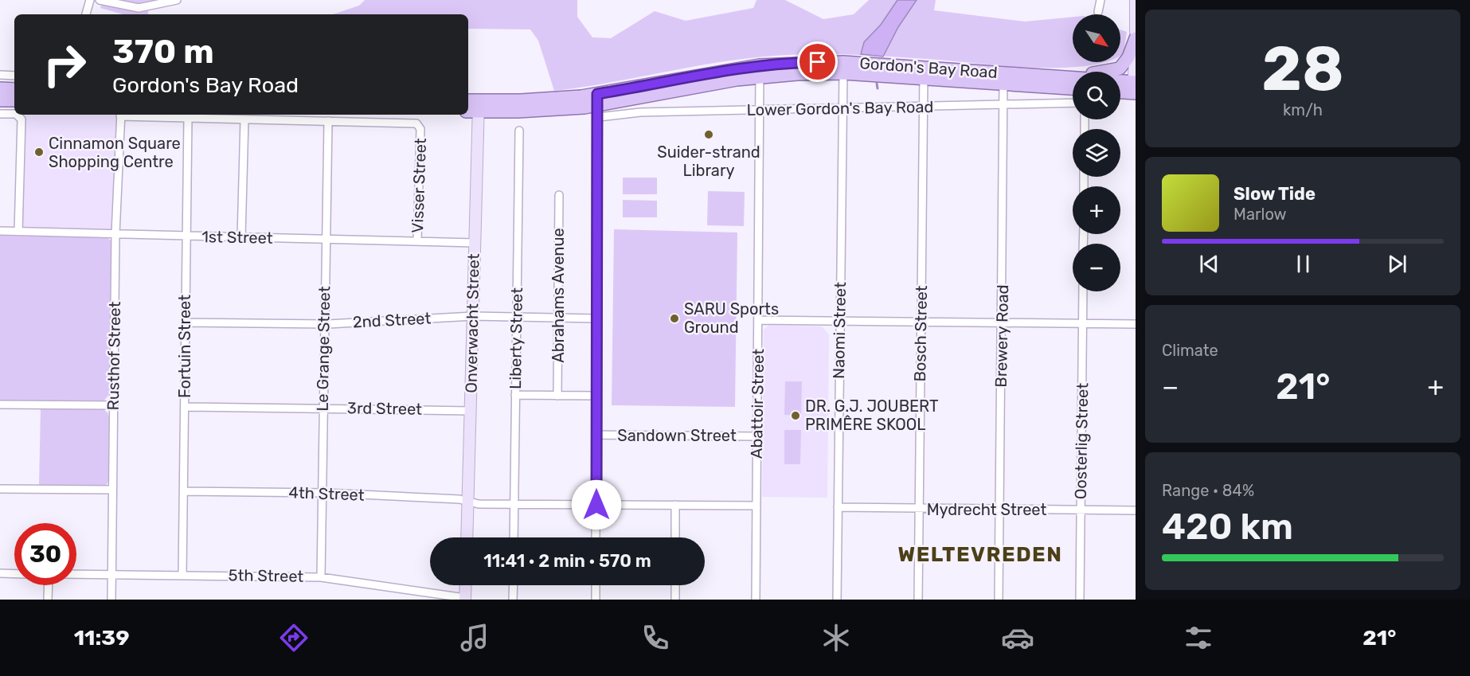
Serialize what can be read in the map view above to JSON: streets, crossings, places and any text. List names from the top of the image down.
{
  "streets": {
    "main road": ["Gordon's Bay Road"],
    "street": [
      "Lower Gordon's Bay Road",
      "Visser Street",
      "1st Street",
      "Abrahams Avenue",
      "2nd Street",
      "Onverwacht Street",
      "Naomi Street",
      "Bosch Street",
      "Brewery Road",
      "Liberty Street",
      "Fortuin Street",
      "Le Grange Street",
      "Rusthof Street",
      "Abattoir Street",
      "3rd Street",
      "Sandown Street",
      "Oosterlig Street",
      "4th Street",
      "Mydrecht Street",
      "5th Street"
    ]
  },
  "crossings": [
    ["Gordon's Bay Road", "Lower Gordon's Bay Road"],
    ["Gordon's Bay Road", "Onverwacht Street"],
    ["Gordon's Bay Road", "Naomi Street"],
    ["Gordon's Bay Road", "Bosch Street"],
    ["Gordon's Bay Road", "Brewery Road"],
    ["Gordon's Bay Road", "Abattoir Street"],
    ["Lower Gordon's Bay Road", "Naomi Street"],
    ["Lower Gordon's Bay Road", "Bosch Street"],
    ["Lower Gordon's Bay Road", "Brewery Road"],
    ["Lower Gordon's Bay Road", "Abattoir Street"],
    ["Visser Street", "1st Street"],
    ["Visser Street", "Le Grange Street"],
    ["1st Street", "Onverwacht Street"],
    ["1st Street", "Fortuin Street"],
    ["1st Street", "Le Grange Street"],
    ["1st Street", "Rusthof Street"],
    ["Abrahams Avenue", "2nd Street"],
    ["2nd Street", "Onverwacht Street"],
    ["2nd Street", "Liberty Street"],
    ["2nd Street", "Fortuin Street"],
    ["2nd Street", "Le Grange Street"],
    ["Onverwacht Street", "3rd Street"],
    ["Onverwacht Street", "4th Street"],
    ["Naomi Street", "Mydrecht Street"],
    ["Bosch Street", "Mydrecht Street"],
    ["Brewery Road", "Mydrecht Street"],
    ["Fortuin Street", "3rd Street"],
    ["Fortuin Street", "4th Street"],
    ["Fortuin Street", "5th Street"],
    ["Le Grange Street", "3rd Street"],
    ["Le Grange Street", "4th Street"],
    ["Le Grange Street", "5th Street"],
    ["Rusthof Street", "5th Street"],
    ["Abattoir Street", "Sandown Street"],
    ["Oosterlig Street", "Mydrecht Street"]
  ],
  "districts": ["WELTEVREDEN"],
  "places": [
    "Suider-strand Library",
    "Cinnamon Square Shopping Centre",
    "SARU Sports Ground",
    "DR. G.J. JOUBERT PRIMÊRE SKOOL"
  ],
  "north": "bottom right",
  "page": {
    "tile": [
      ["28", "km/h"],
      "Climate",
      ["Range · 84%", "420 km"]
    ],
    "map_buttons": ["+", "−"],
    "turn": ["370 m", "Gordon's Bay Road"],
    "song": ["Slow Tide", "Marlow"],
    "heat": ["−", "21°", "+"],
    "limit": "30",
    "trip": "11:41 · 2 min · 570 m",
    "tabs": ["11:39", "21°"]
  }
}
